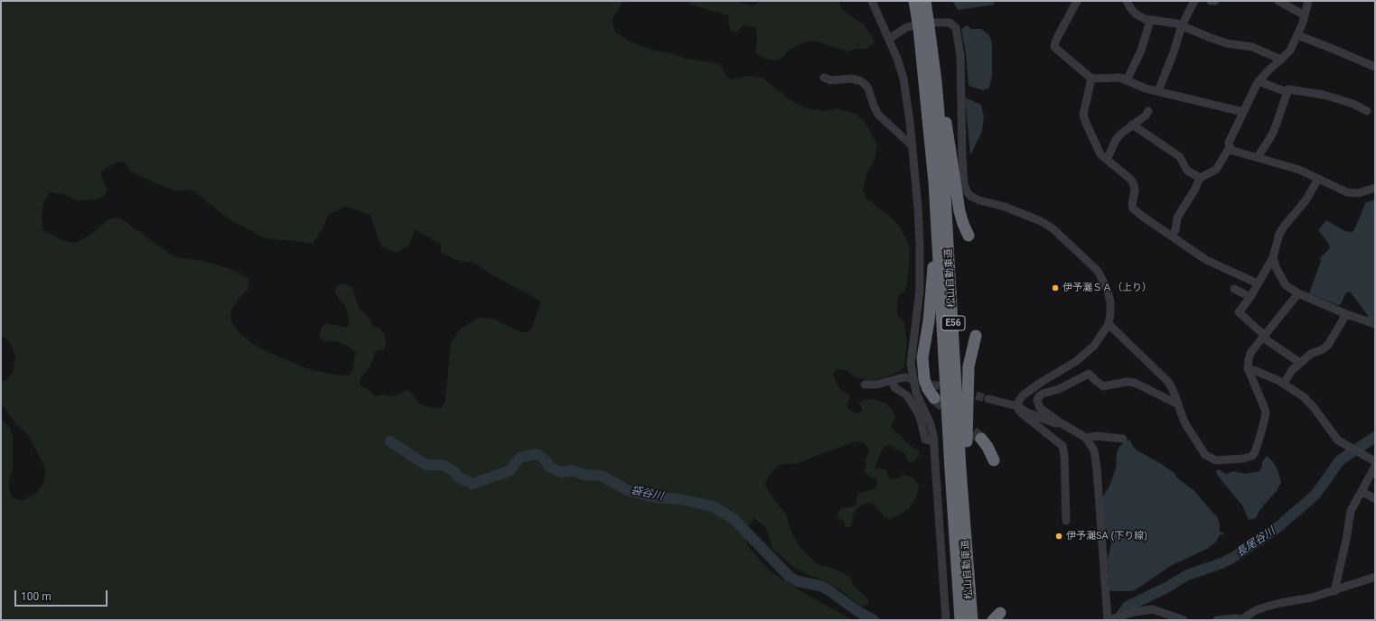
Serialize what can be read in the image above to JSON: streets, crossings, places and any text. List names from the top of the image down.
{
  "streets": {
    "highway": ["松山自動車道", "E56"]
  },
  "water": ["袋谷川", "長尾谷川"],
  "places": ["伊予灘ＳＡ（上り）", "伊予灘SA (下り線)"],
  "scale_bar": "100 m"
}
